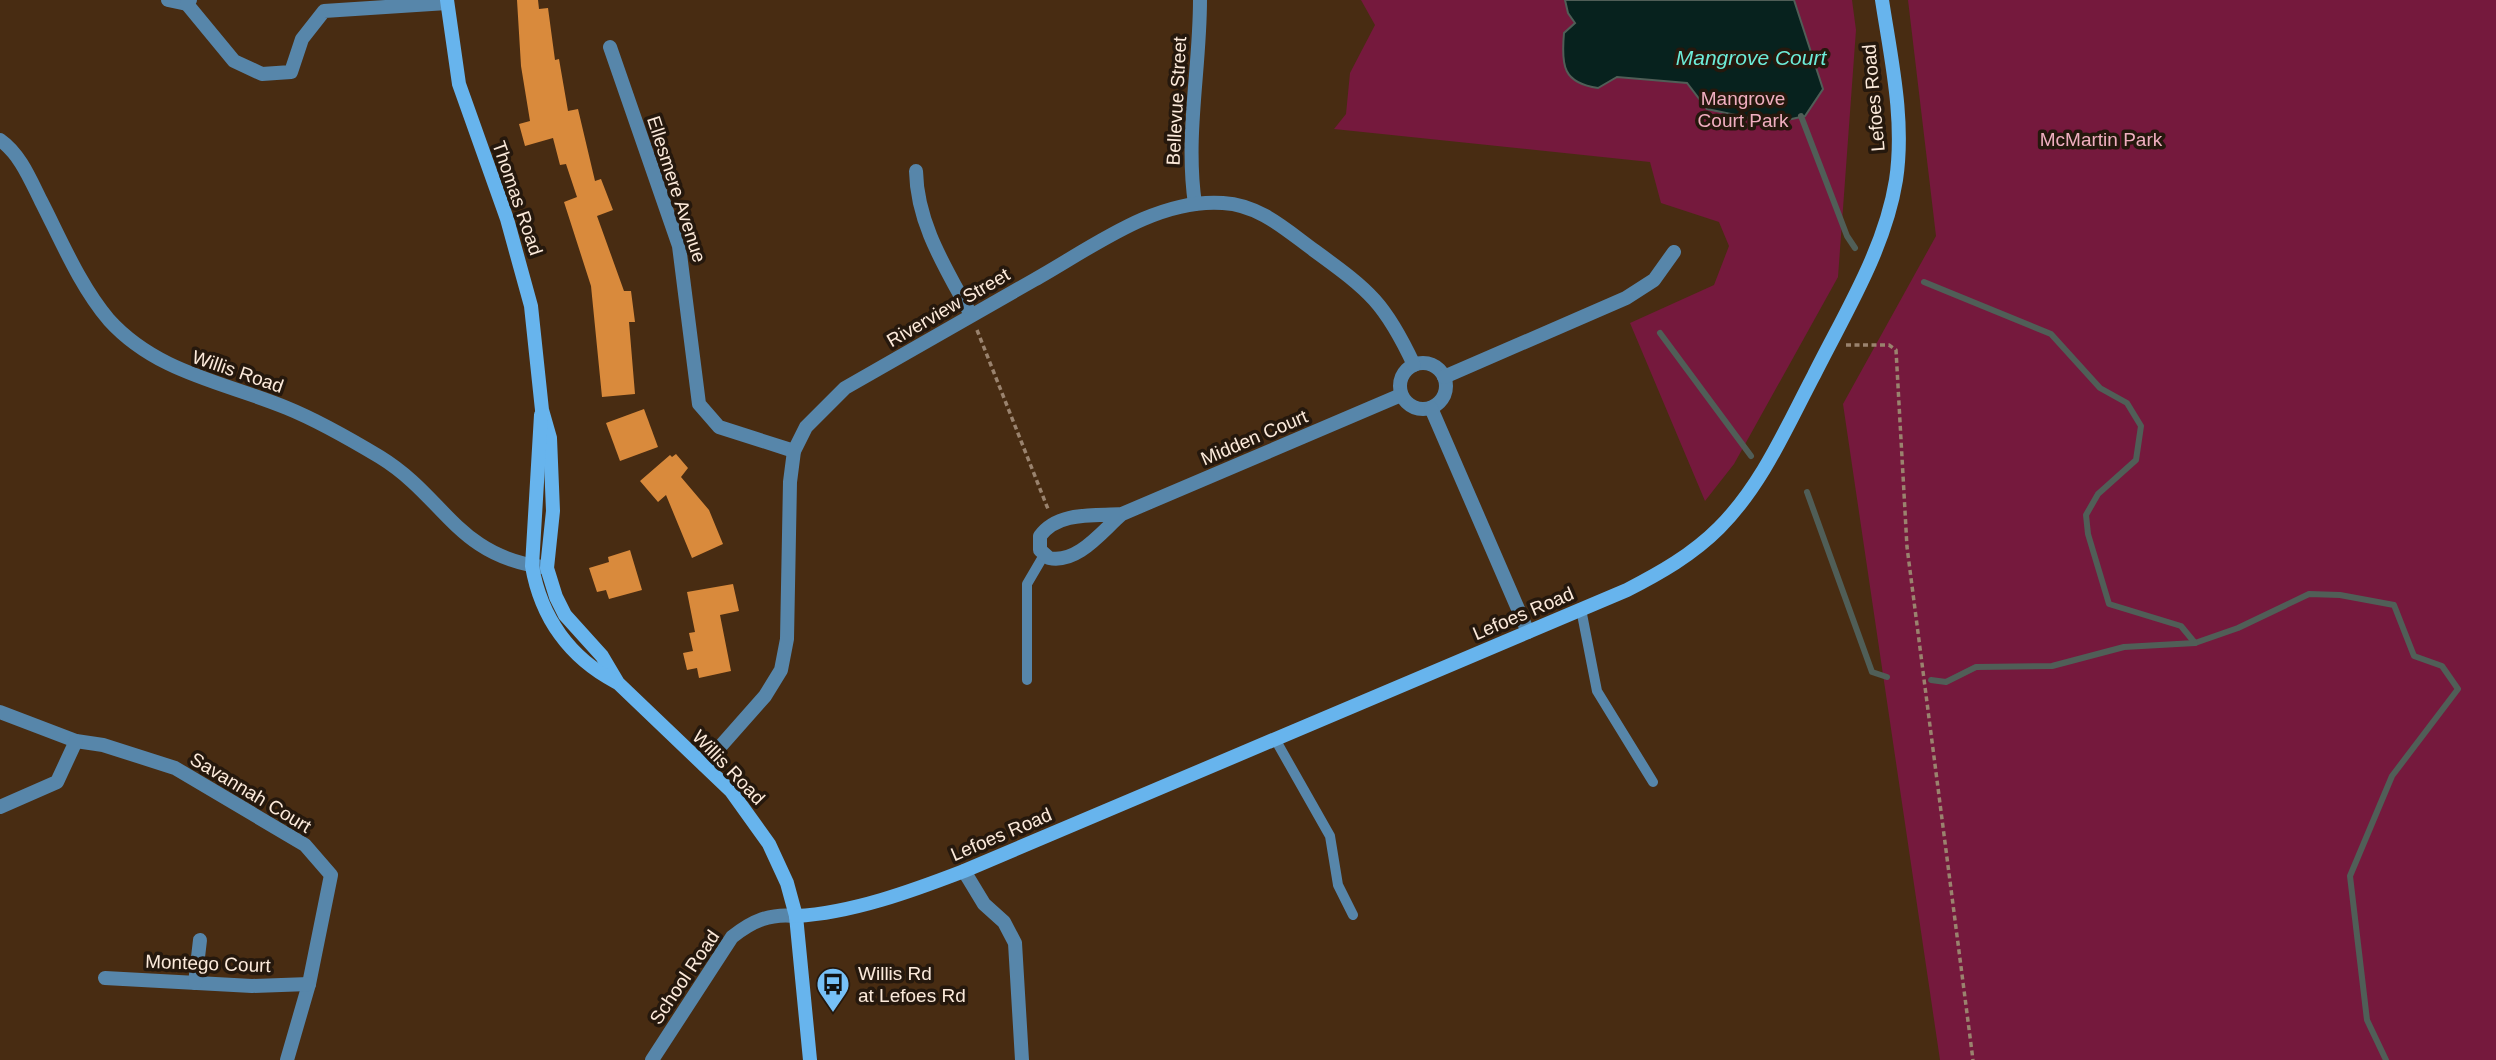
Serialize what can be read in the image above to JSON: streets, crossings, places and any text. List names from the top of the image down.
{
  "streets": {
    "street": [
      "Lefoes Road",
      "Bellevue Street",
      "Ellesmere Avenue",
      "Thomas Road",
      "Riverview Street",
      "Willis Road",
      "Midden Court",
      "Savannah Court",
      "Montego Court",
      "School Road"
    ]
  },
  "crossings": [
    ["Lefoes Road", "Willis Road"],
    ["Lefoes Road", "School Road"],
    ["Bellevue Street", "Riverview Street"],
    ["Ellesmere Avenue", "Riverview Street"],
    ["Thomas Road", "Willis Road"],
    ["Riverview Street", "Willis Road"],
    ["Riverview Street", "Midden Court"],
    ["Willis Road", "School Road"],
    ["Savannah Court", "Montego Court"]
  ],
  "water": ["Mangrove Court"],
  "parks": ["Mangrove Court Park", "McMartin Park"],
  "places": {
    "bus stop": ["Willis Rd at Lefoes Rd"]
  }
}
